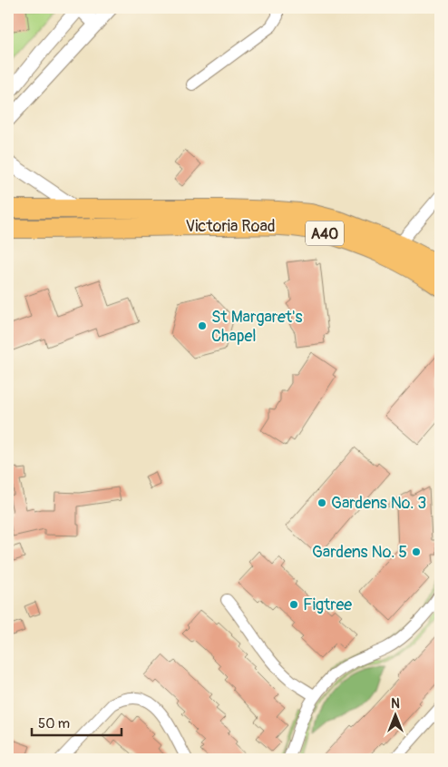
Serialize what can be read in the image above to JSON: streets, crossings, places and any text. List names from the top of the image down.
{
  "streets": {
    "highway": ["Victoria Road", "A40"]
  },
  "places": [
    "St Margaret's Chapel",
    "Gardens No. 3",
    "Gardens No. 5",
    "Figtree"
  ],
  "scale_bar": "50 m",
  "north": "top"
}
